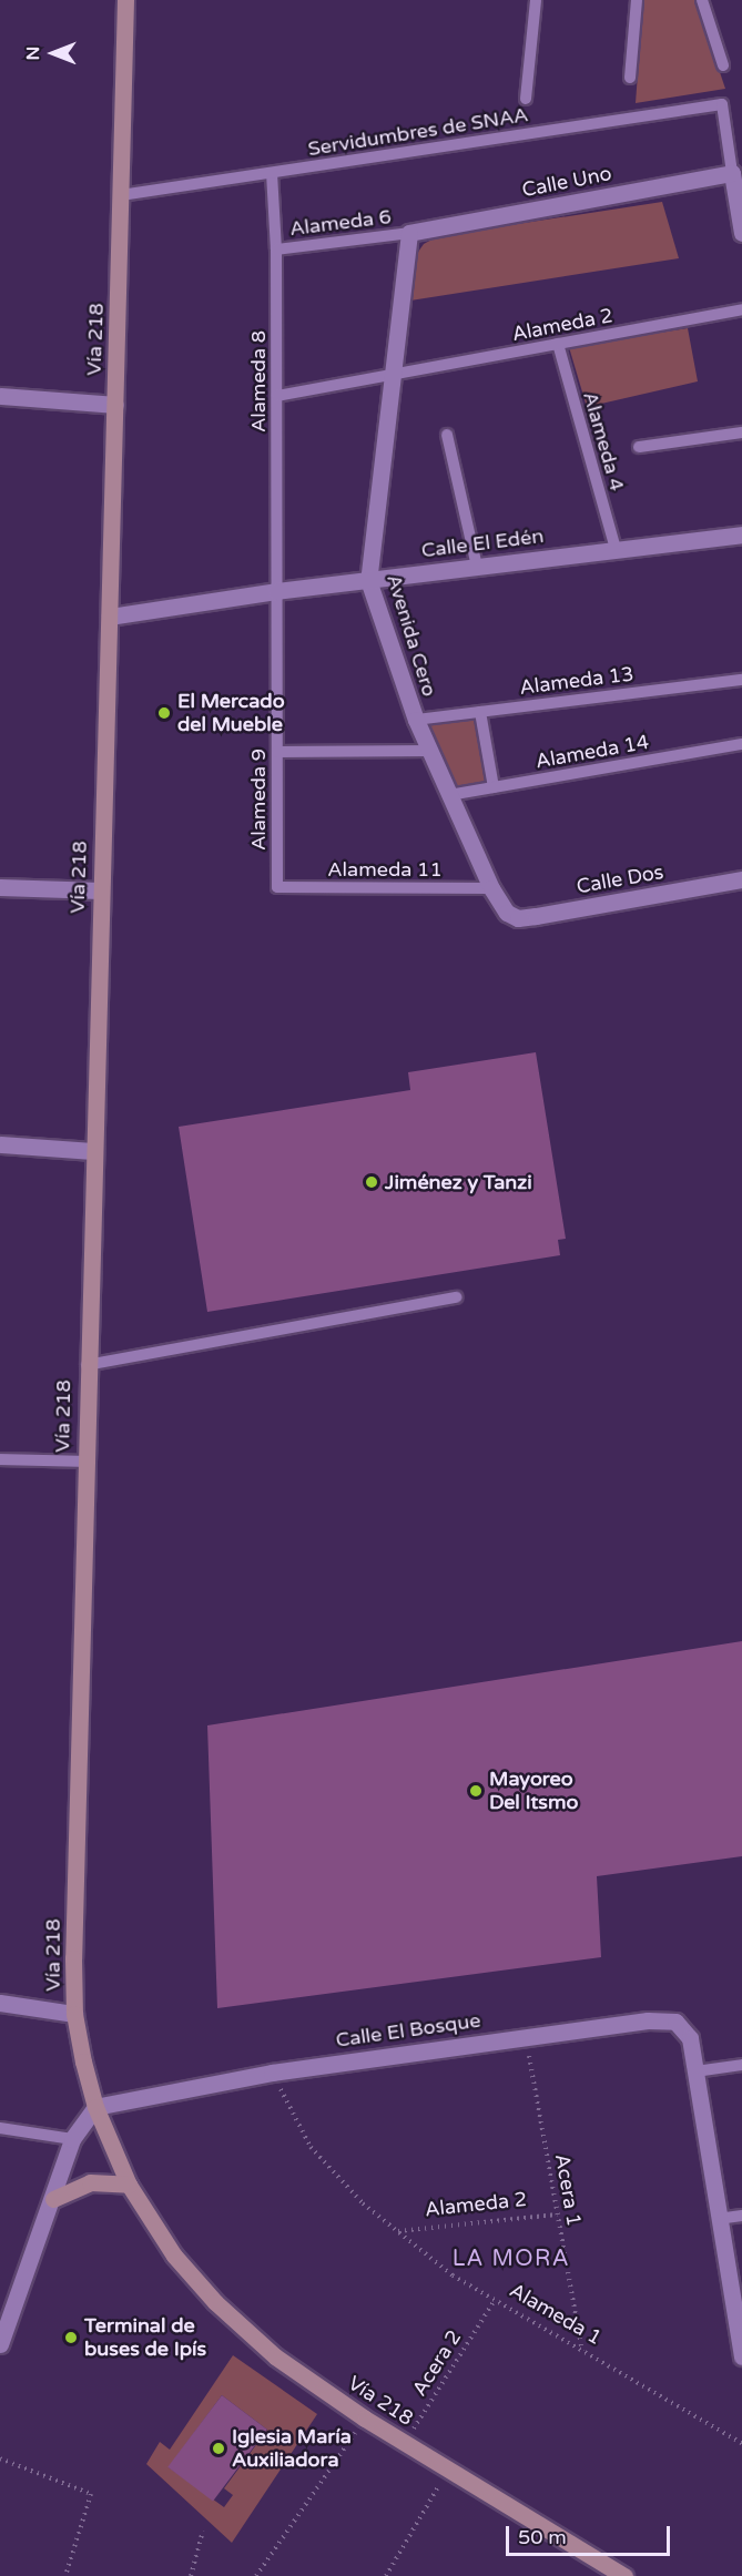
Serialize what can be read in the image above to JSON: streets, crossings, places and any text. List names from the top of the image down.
{
  "streets": {
    "main road": ["Vía 218"],
    "street": [
      "Calle Uno",
      "Calle El Edén",
      "Avenida Cero",
      "Calle Dos",
      "Calle El Bosque"
    ],
    "lane": [
      "Servidumbres de SNAA",
      "Alameda 6",
      "Alameda 2",
      "Alameda 8",
      "Alameda 4",
      "Alameda 13",
      "Alameda 14",
      "Alameda 9",
      "Alameda 11"
    ],
    "path": ["Acera 1", "Alameda 1", "Acera 2"]
  },
  "crossings": [
    ["Servidumbres de SNAA", "Calle Uno"],
    ["Servidumbres de SNAA", "Vía 218"],
    ["Servidumbres de SNAA", "Alameda 8"],
    ["Calle Uno", "Alameda 6"],
    ["Calle Uno", "Avenida Cero"],
    ["Alameda 6", "Alameda 8"],
    ["Alameda 6", "Avenida Cero"],
    ["Alameda 2", "Alameda 8"],
    ["Alameda 2", "Alameda 4"],
    ["Alameda 2", "Avenida Cero"],
    ["Alameda 2", "Acera 1"],
    ["Alameda 2", "Alameda 1"],
    ["Vía 218", "Calle El Edén"],
    ["Vía 218", "Calle El Bosque"],
    ["Vía 218", "Acera 2"],
    ["Alameda 8", "Calle El Edén"],
    ["Alameda 8", "Alameda 9"],
    ["Alameda 4", "Calle El Edén"],
    ["Calle El Edén", "Avenida Cero"],
    ["Calle El Edén", "Alameda 9"],
    ["Avenida Cero", "Alameda 13"],
    ["Avenida Cero", "Alameda 14"],
    ["Avenida Cero", "Alameda 11"],
    ["Avenida Cero", "Calle Dos"],
    ["Alameda 9", "Alameda 11"],
    ["Calle El Bosque", "Acera 1"],
    ["Calle El Bosque", "Alameda 1"],
    ["Acera 1", "Alameda 1"],
    ["Alameda 1", "Acera 2"]
  ],
  "districts": ["LA MORA"],
  "places": [
    "El Mercado del Mueble",
    "Jiménez y Tanzi",
    "Mayoreo Del Itsmo",
    "Terminal de buses de Ipís",
    "Iglesia María Auxiliadora"
  ],
  "scale_bar": "50 m",
  "north": "left"
}
